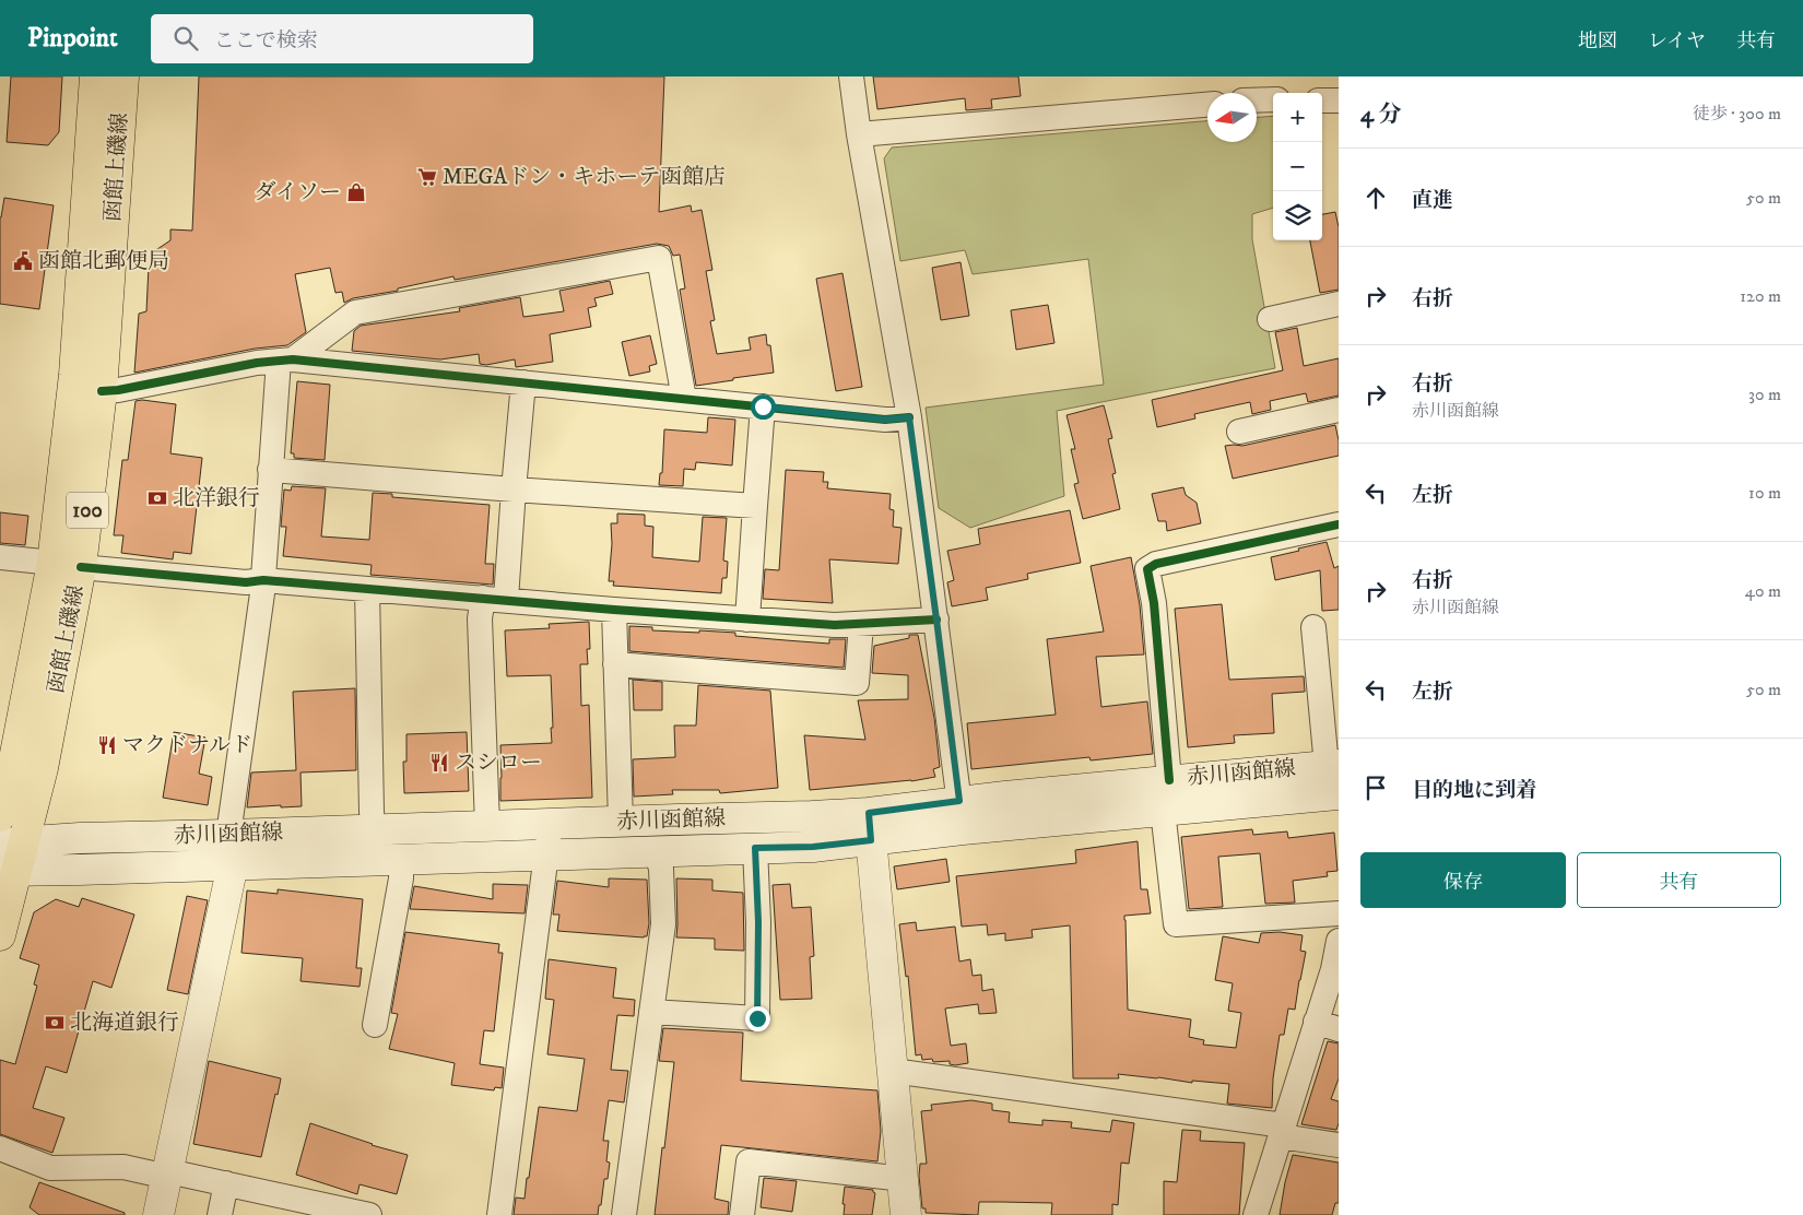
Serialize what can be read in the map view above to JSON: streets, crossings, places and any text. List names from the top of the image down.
{
  "streets": {
    "main road": ["函館上磯線", "100", "赤川函館線"]
  },
  "crossings": [
    ["函館上磯線", "赤川函館線"]
  ],
  "places": {
    "supermarket": ["MEGAドン・キホーテ函館店"],
    "shop": ["ダイソー"],
    "public building": ["函館北郵便局"],
    "bank": ["北洋銀行", "北海道銀行"],
    "restaurant": ["マクドナルド", "スシロー"]
  },
  "north": "left",
  "page": {
    "header": "Pinpoint",
    "search": "ここで検索",
    "nav": ["地図", "レイヤ", "共有"],
    "heading": ["4 分", "徒歩 · 300 m"],
    "map_buttons": ["+", "−"],
    "list": [
      ["直進", "50 m"],
      ["右折", "120 m"],
      ["右折", "赤川函館線", "30 m"],
      ["左折", "10 m"],
      ["右折", "赤川函館線", "40 m"],
      ["左折", "50 m"],
      "目的地に到着"
    ],
    "buttons": ["保存", "共有"]
  }
}
